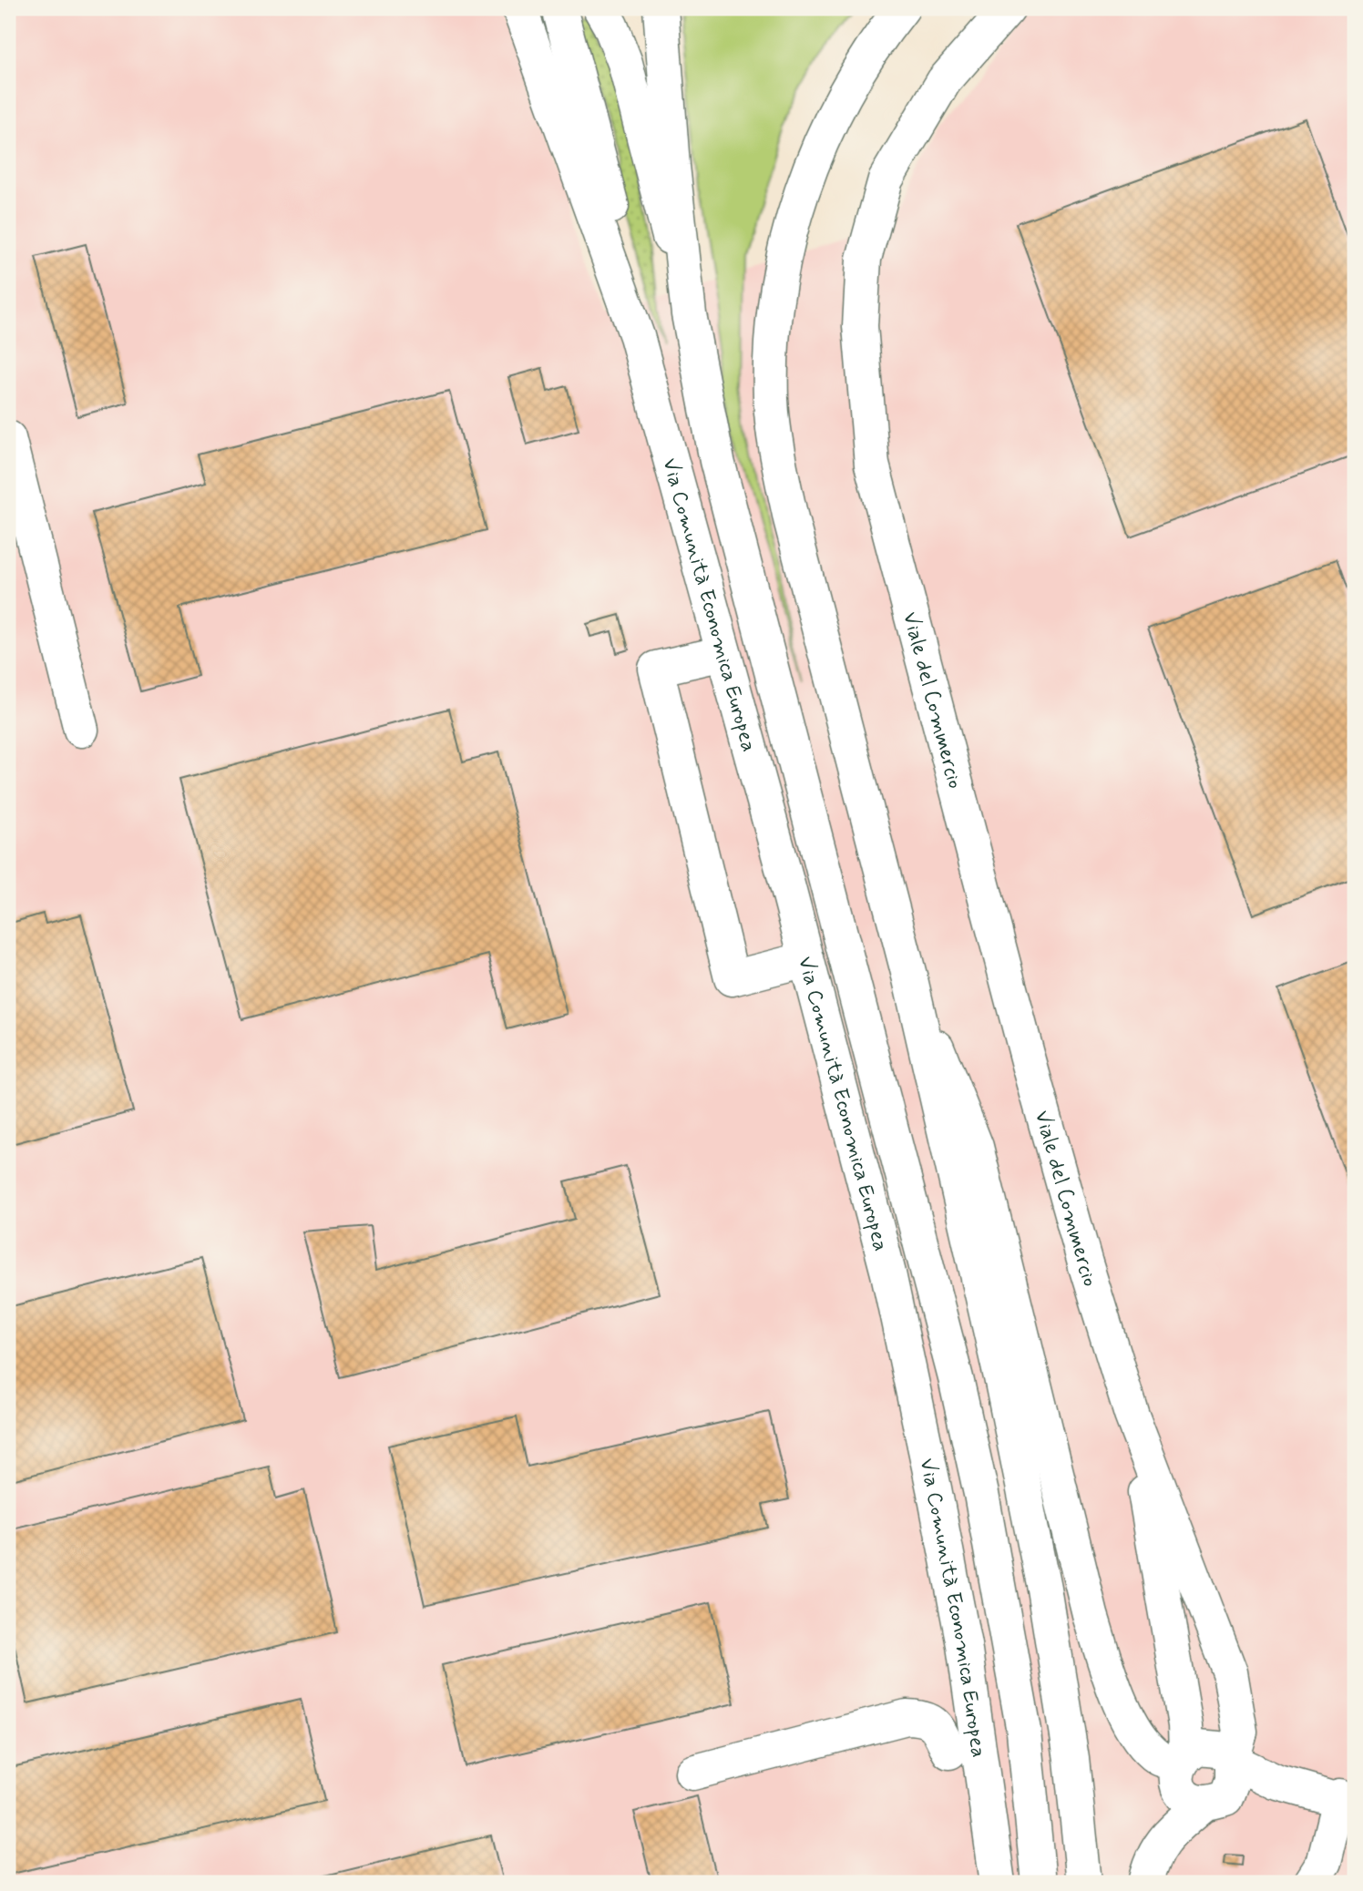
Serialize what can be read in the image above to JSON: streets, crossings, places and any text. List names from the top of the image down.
{
  "streets": {
    "street": ["Via Comunità Economica Europea", "Viale del Commercio"]
  }
}
